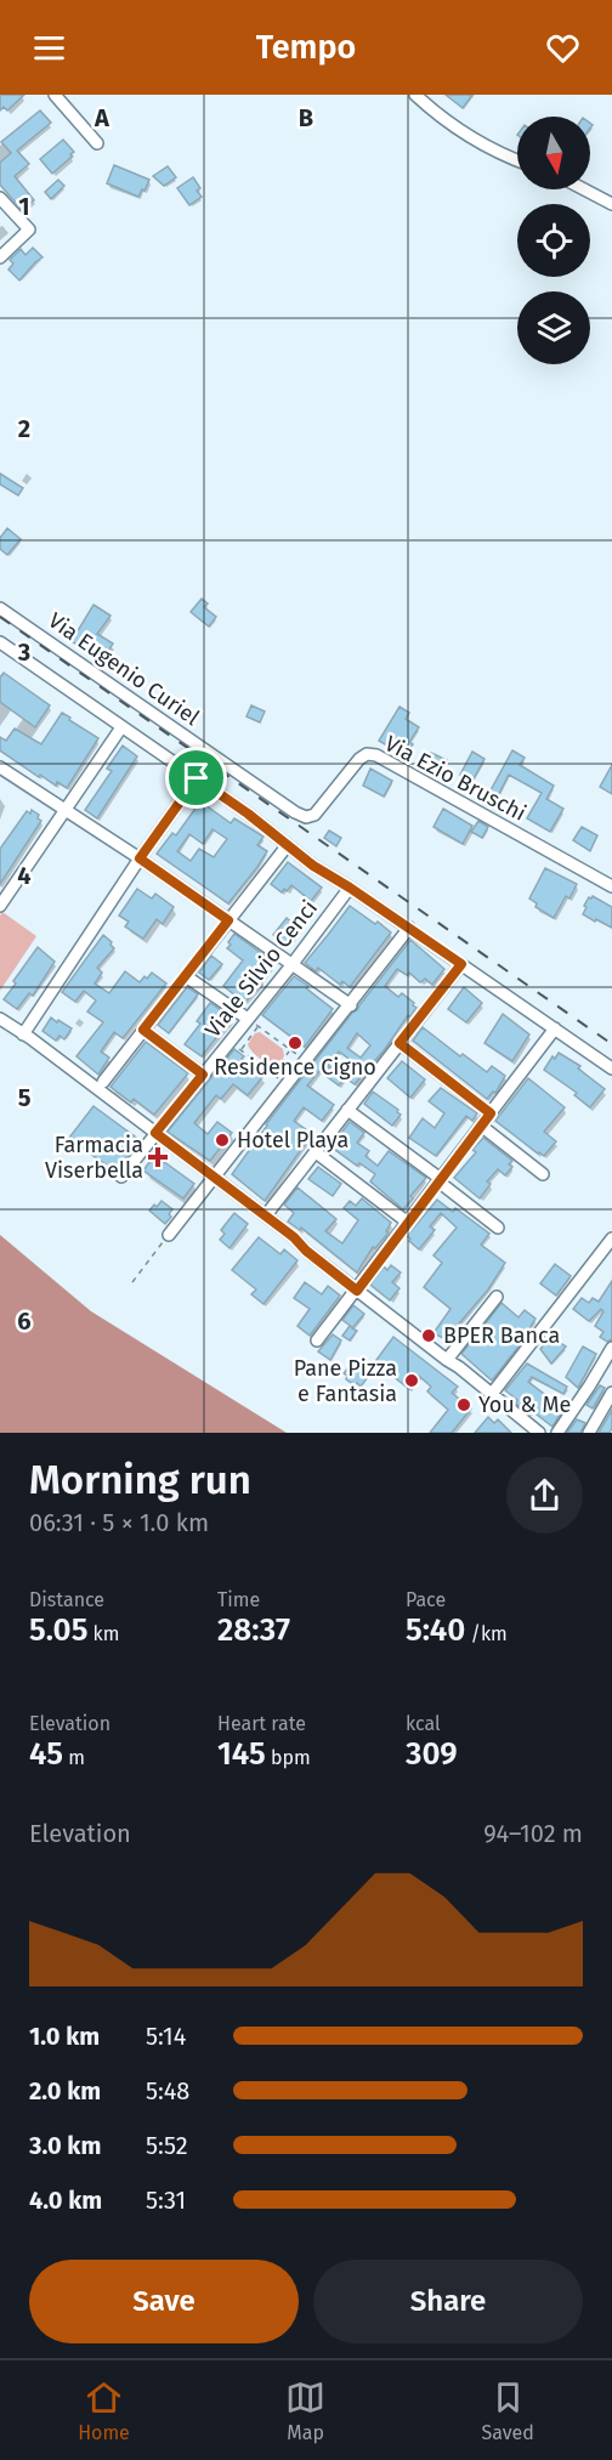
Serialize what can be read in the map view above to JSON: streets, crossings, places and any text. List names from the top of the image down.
{
  "streets": {
    "street": ["Via Eugenio Curiel", "Via Ezio Bruschi", "Viale Silvio Cenci"]
  },
  "crossings": [
    ["Via Eugenio Curiel", "Via Ezio Bruschi"]
  ],
  "places": {
    "other": [
      "Residence Cigno",
      "Hotel Playa",
      "BPER Banca",
      "Pane Pizza e Fantasia",
      "You & Me"
    ],
    "health": ["Farmacia Viserbella"]
  },
  "north": "bottom",
  "page": {
    "header": "Tempo",
    "heading": ["Morning run", "06:31 · 5 × 1.0 km"],
    "stats": [
      ["Distance", "5.05 km"],
      ["Time", "28:37"],
      ["Pace", "5:40 /km"],
      ["Elevation", "45 m"],
      ["Heart rate", "145 bpm"],
      ["kcal", "309"]
    ],
    "chart": ["Elevation", "94–102 m"],
    "list": [
      {
        "name": "1.0 km",
        "note": "5:14"
      },
      {
        "name": "2.0 km",
        "note": "5:48"
      },
      {
        "name": "3.0 km",
        "note": "5:52"
      },
      {
        "name": "4.0 km",
        "note": "5:31"
      }
    ],
    "buttons": ["Save", "Share"],
    "tabs": ["Home", "Map", "Saved"]
  },
  "grid": {
    "columns": ["A", "B"],
    "rows": [
      "1",
      "2",
      "3",
      "4",
      "5",
      "6"
    ]
  }
}
